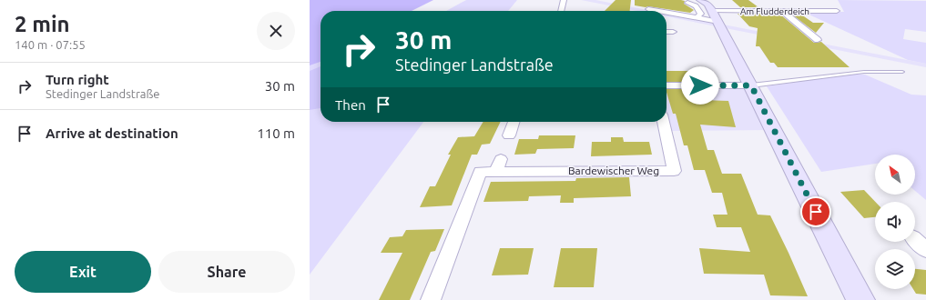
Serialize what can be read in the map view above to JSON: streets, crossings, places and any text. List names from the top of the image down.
{
  "streets": {
    "street": ["Am Fludderdeich", "Bardewischer Weg"]
  },
  "north": "top left",
  "page": {
    "heading": ["2 min", "140 m · 07:55"],
    "turn": ["30 m", "Stedinger Landstraße"],
    "list": [
      {
        "name": "Turn right",
        "note": "Stedinger Landstraße",
        "value": "30 m"
      },
      {
        "name": "Arrive at destination",
        "value": "110 m"
      }
    ],
    "then": "Then",
    "buttons": ["Exit", "Share"]
  }
}
